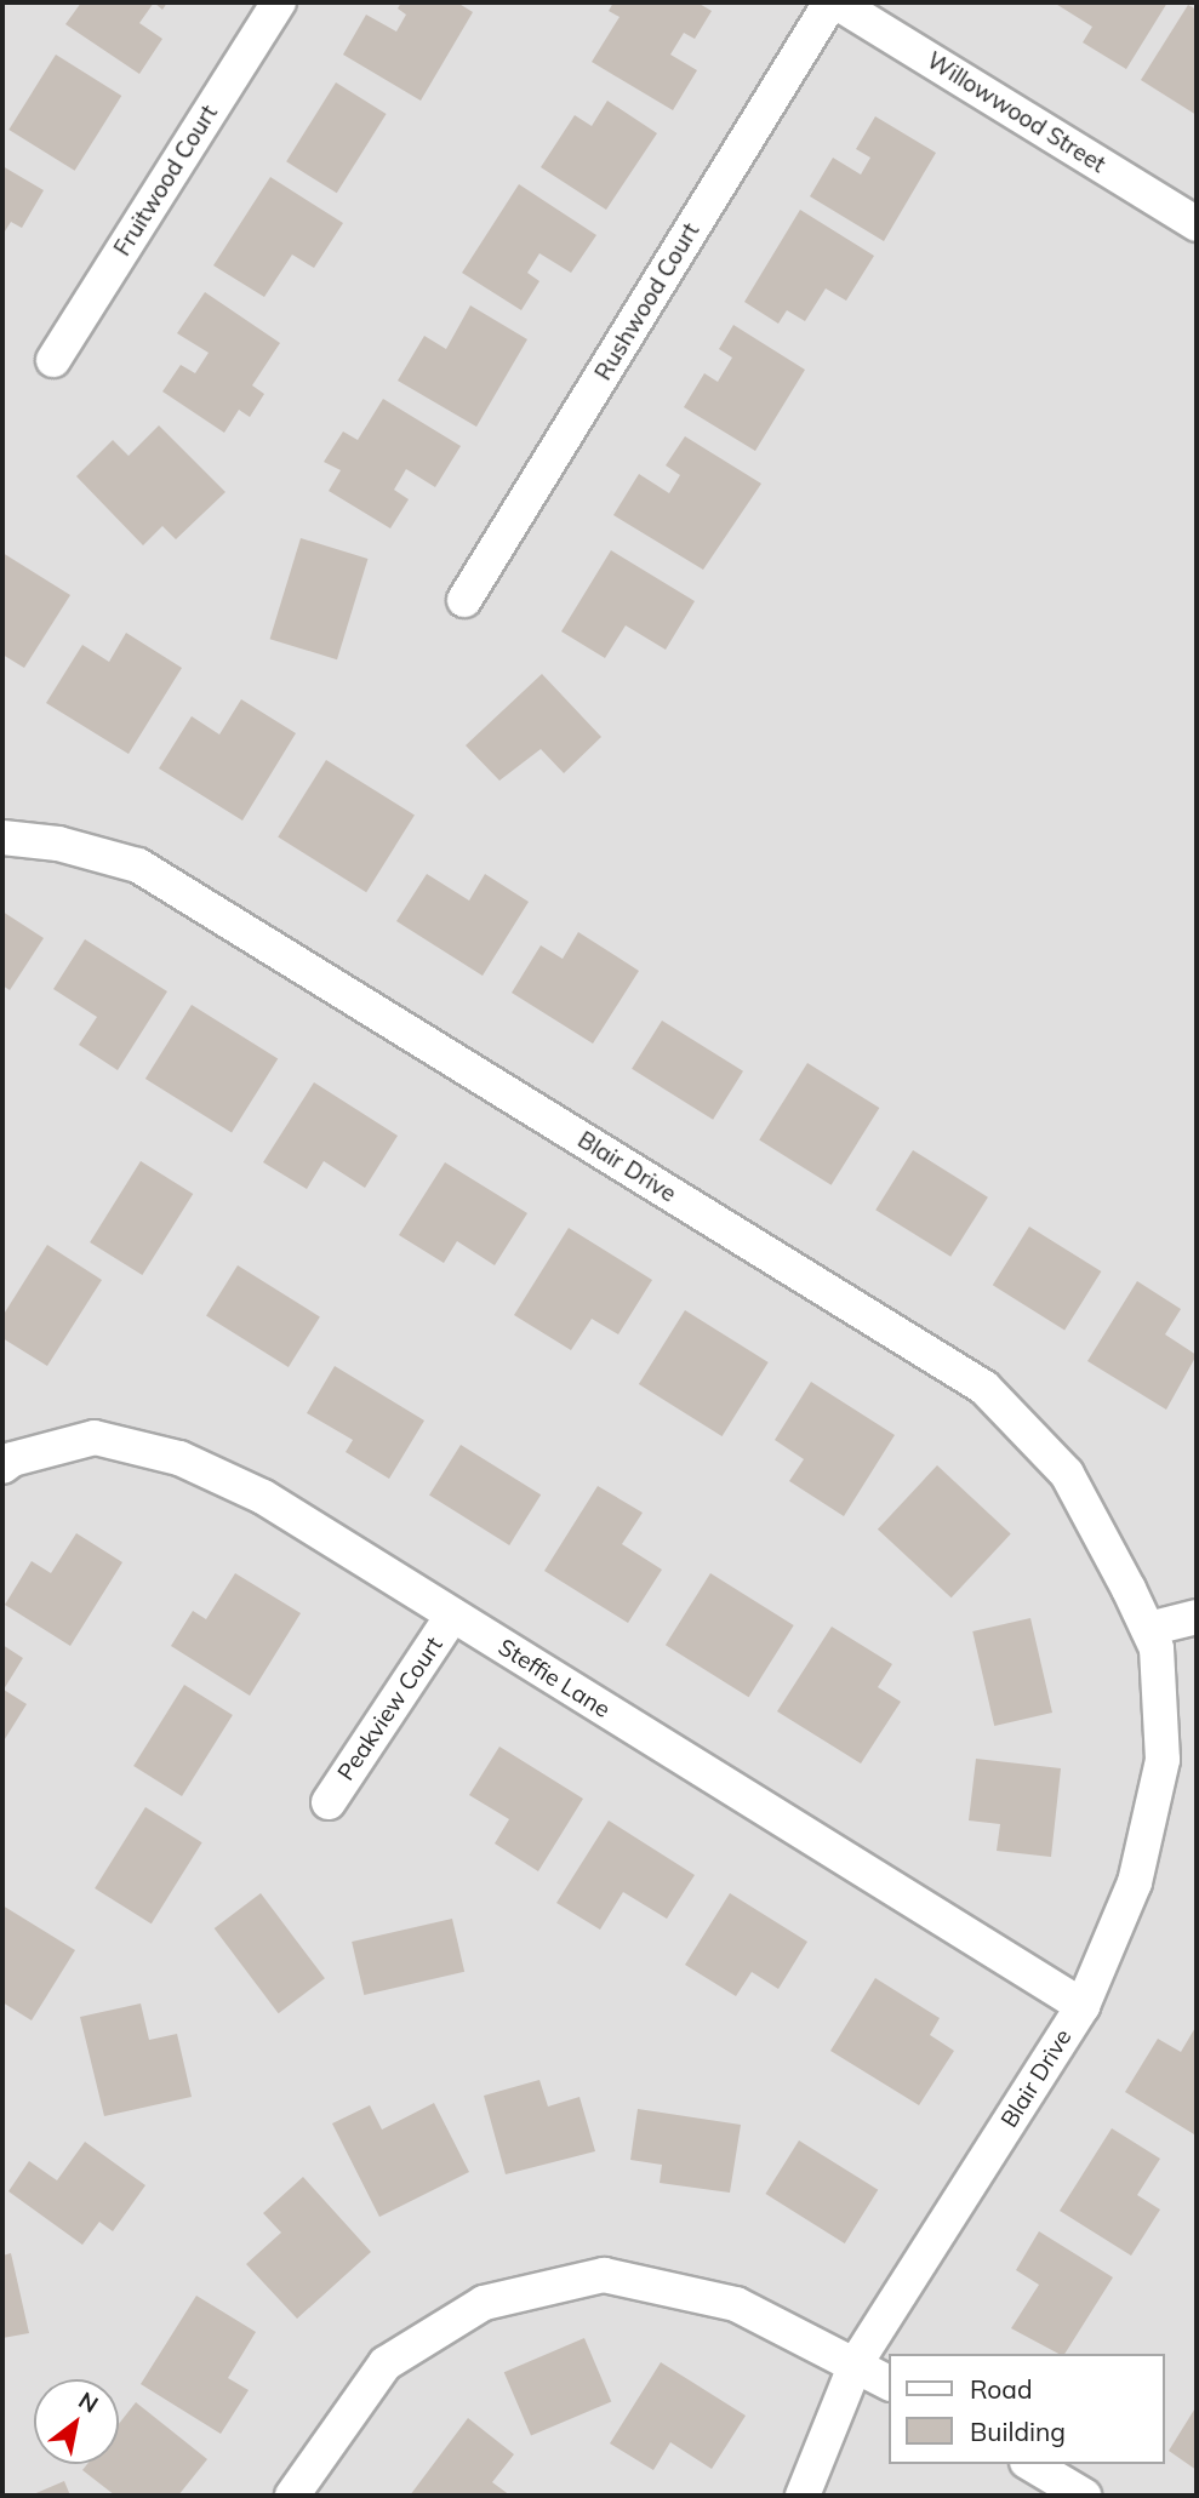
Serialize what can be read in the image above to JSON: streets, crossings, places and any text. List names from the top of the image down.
{
  "streets": {
    "street": [
      "Willowwood Street",
      "Fruitwood Court",
      "Rushwood Court",
      "Blair Drive",
      "Steffie Lane",
      "Peakview Court"
    ]
  },
  "crossings": [
    ["Willowwood Street", "Rushwood Court"],
    ["Blair Drive", "Steffie Lane"],
    ["Steffie Lane", "Peakview Court"]
  ],
  "legend": ["Road", "Building"],
  "north": "top right"
}
